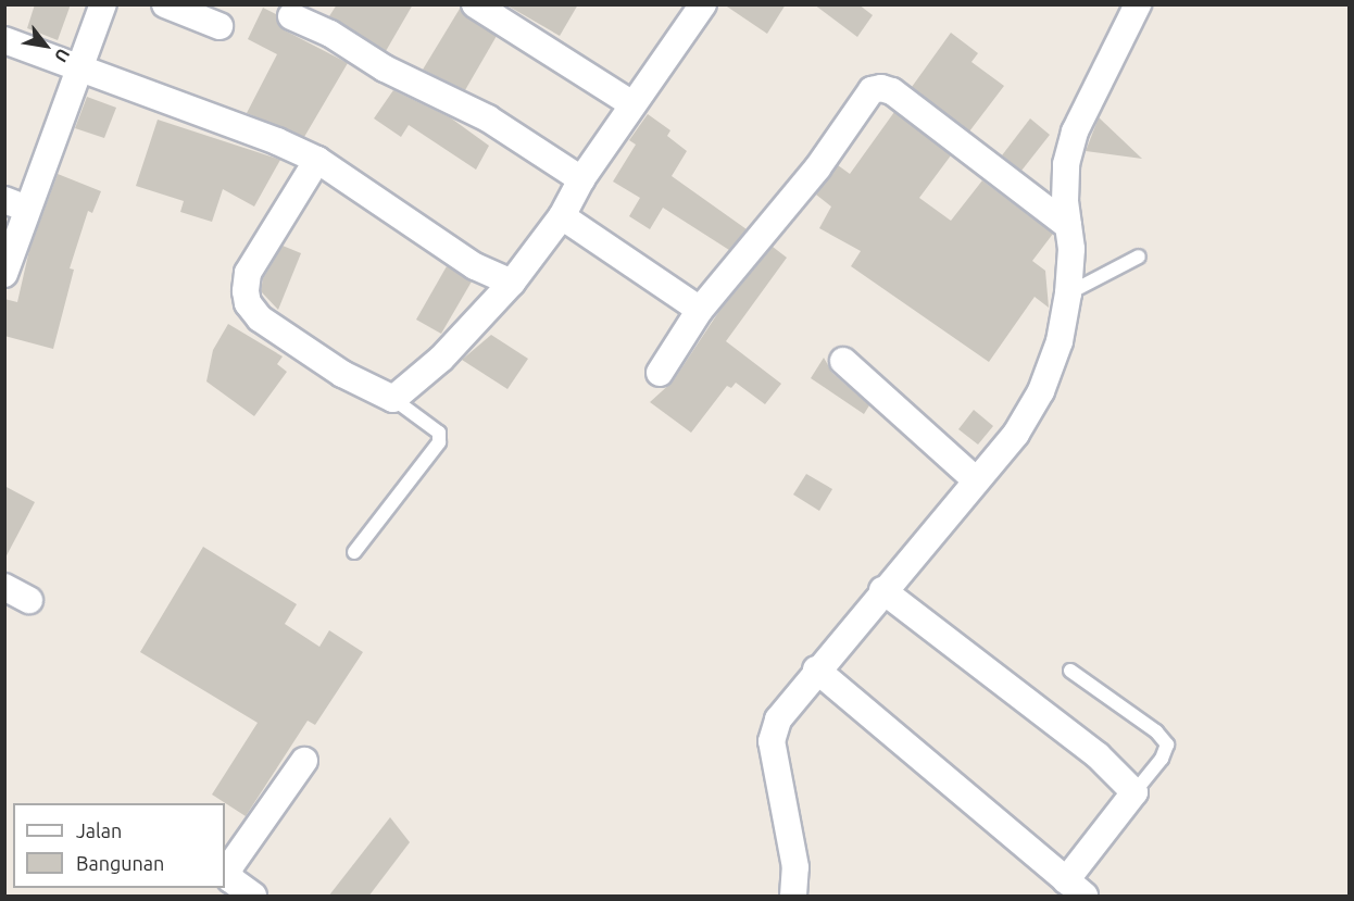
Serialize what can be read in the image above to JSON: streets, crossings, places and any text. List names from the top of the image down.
{
  "legend": ["Jalan", "Bangunan"],
  "north": "bottom right"
}
